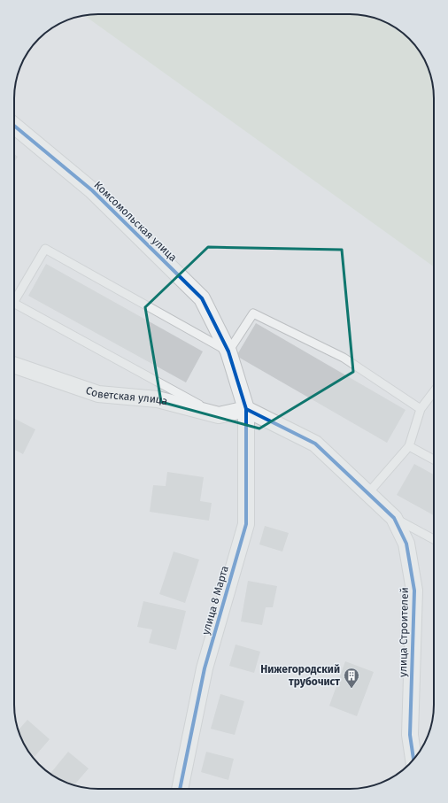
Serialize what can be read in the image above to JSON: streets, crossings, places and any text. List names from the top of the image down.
{
  "streets": {
    "street": [
      "Комсомольская улица",
      "Советская улица",
      "улица 8 Марта",
      "улица Строителей"
    ]
  },
  "crossings": [
    ["Комсомольская улица", "Советская улица"],
    ["Комсомольская улица", "улица 8 Марта"],
    ["Комсомольская улица", "улица Строителей"],
    ["Советская улица", "улица 8 Марта"],
    ["Советская улица", "улица Строителей"],
    ["улица 8 Марта", "улица Строителей"]
  ],
  "places": {
    "building": ["Нижегородский трубочист"]
  }
}
